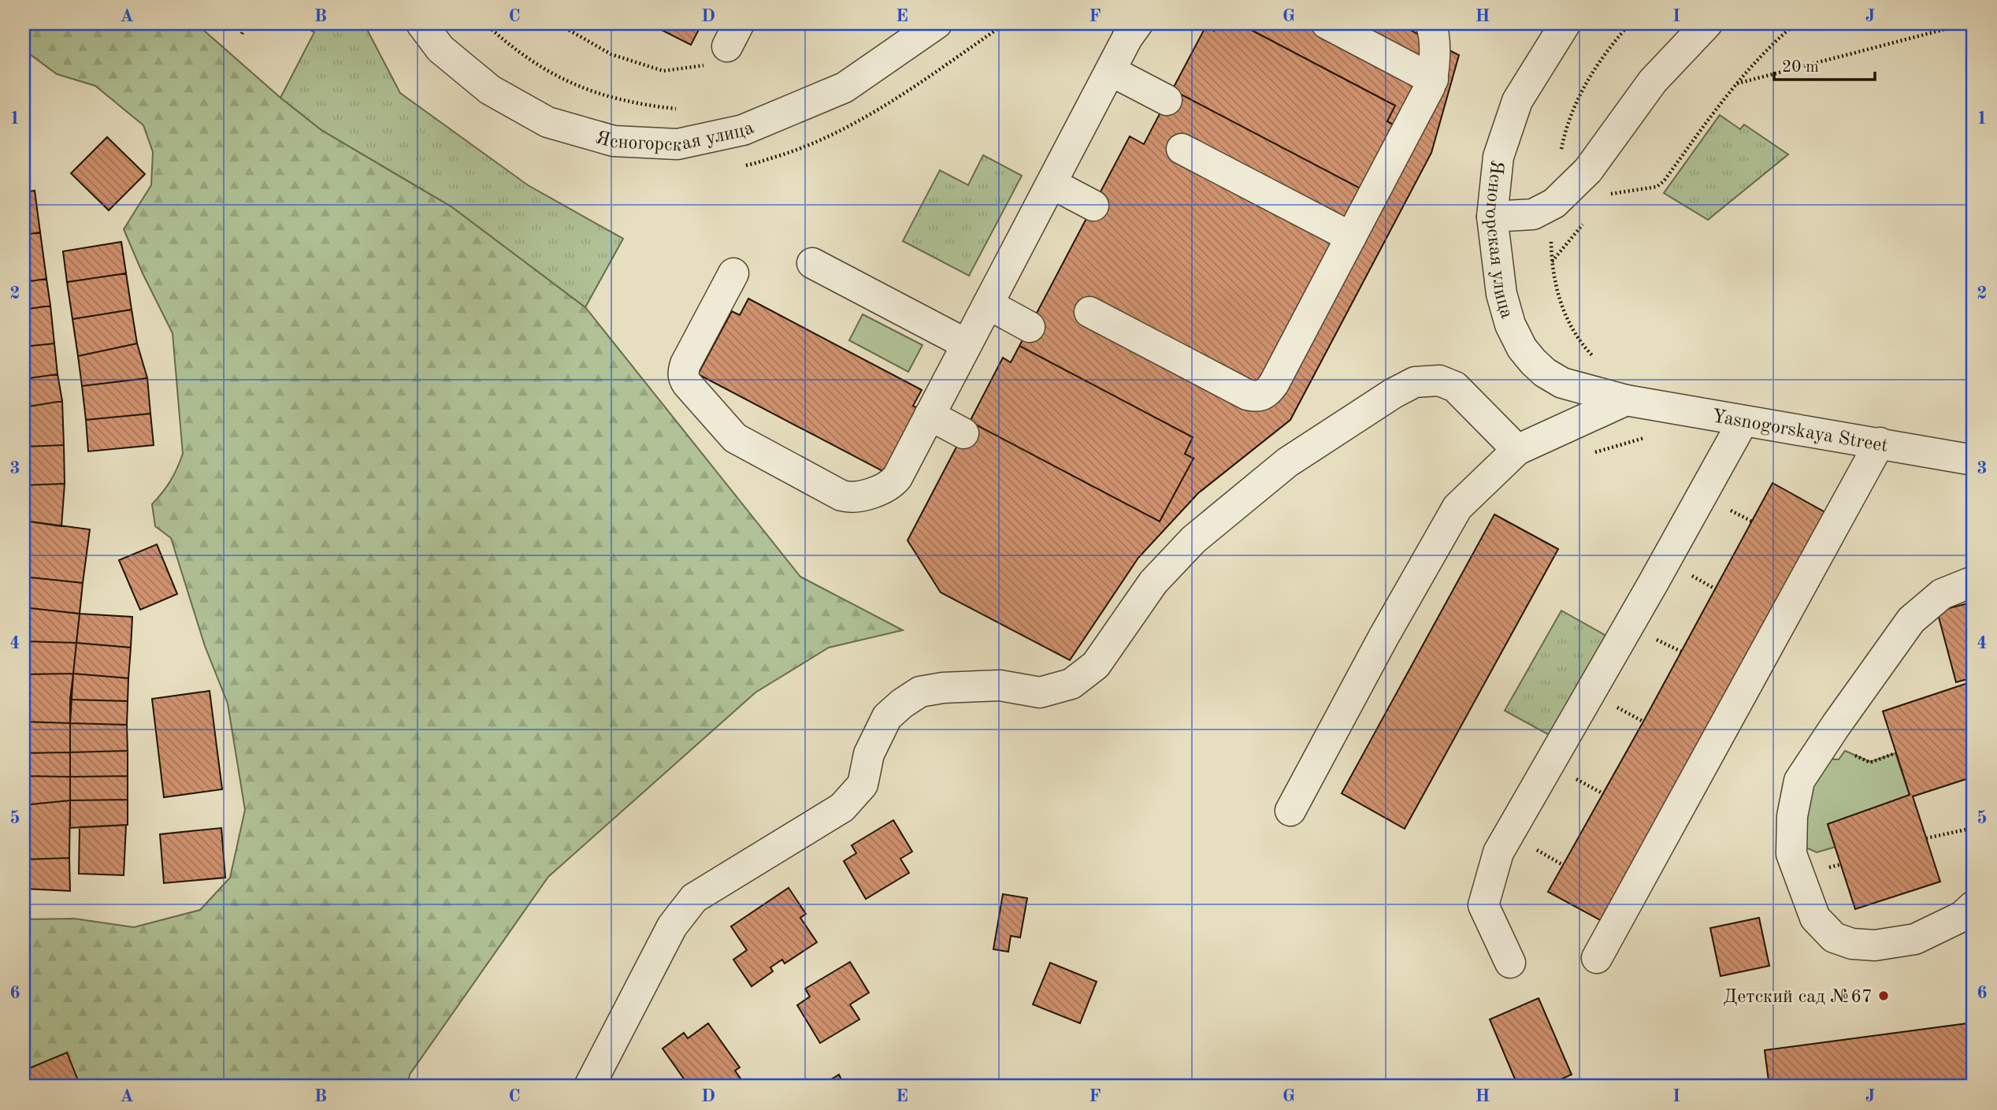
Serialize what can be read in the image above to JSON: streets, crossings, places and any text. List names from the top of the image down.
{
  "streets": {
    "street": ["Ясногорская улица", "Yasnogorskaya Street"]
  },
  "crossings": [
    ["Ясногорская улица", "Yasnogorskaya Street"]
  ],
  "places": ["Детский сад №67"],
  "scale_bar": "20 m",
  "grid": {
    "columns": [
      "A",
      "B",
      "C",
      "D",
      "E",
      "F",
      "G",
      "H",
      "I",
      "J"
    ],
    "rows": [
      "1",
      "2",
      "3",
      "4",
      "5",
      "6"
    ]
  }
}
